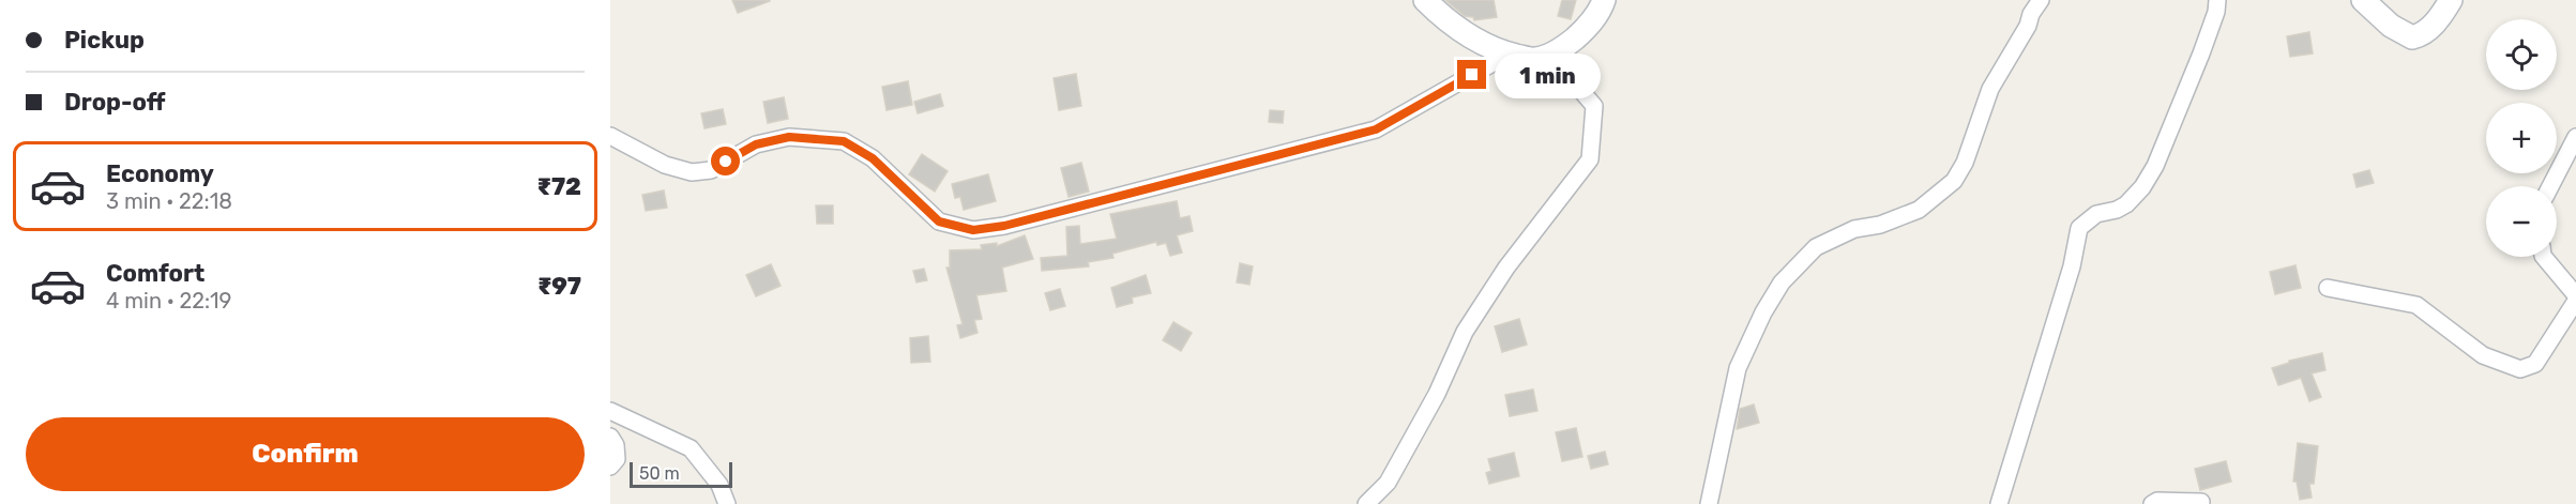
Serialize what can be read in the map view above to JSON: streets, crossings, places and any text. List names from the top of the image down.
{
  "scale_bar": "50 m",
  "page": {
    "banner": ["Pickup", "Drop-off"],
    "map_buttons": ["+", "−"],
    "bubble": "1 min",
    "list": [
      {
        "name": "Economy",
        "note": "3 min · 22:18",
        "value": "₹72"
      },
      {
        "name": "Comfort",
        "note": "4 min · 22:19",
        "value": "₹97"
      }
    ],
    "buttons": "Confirm",
    "scale": "50 m"
  }
}
